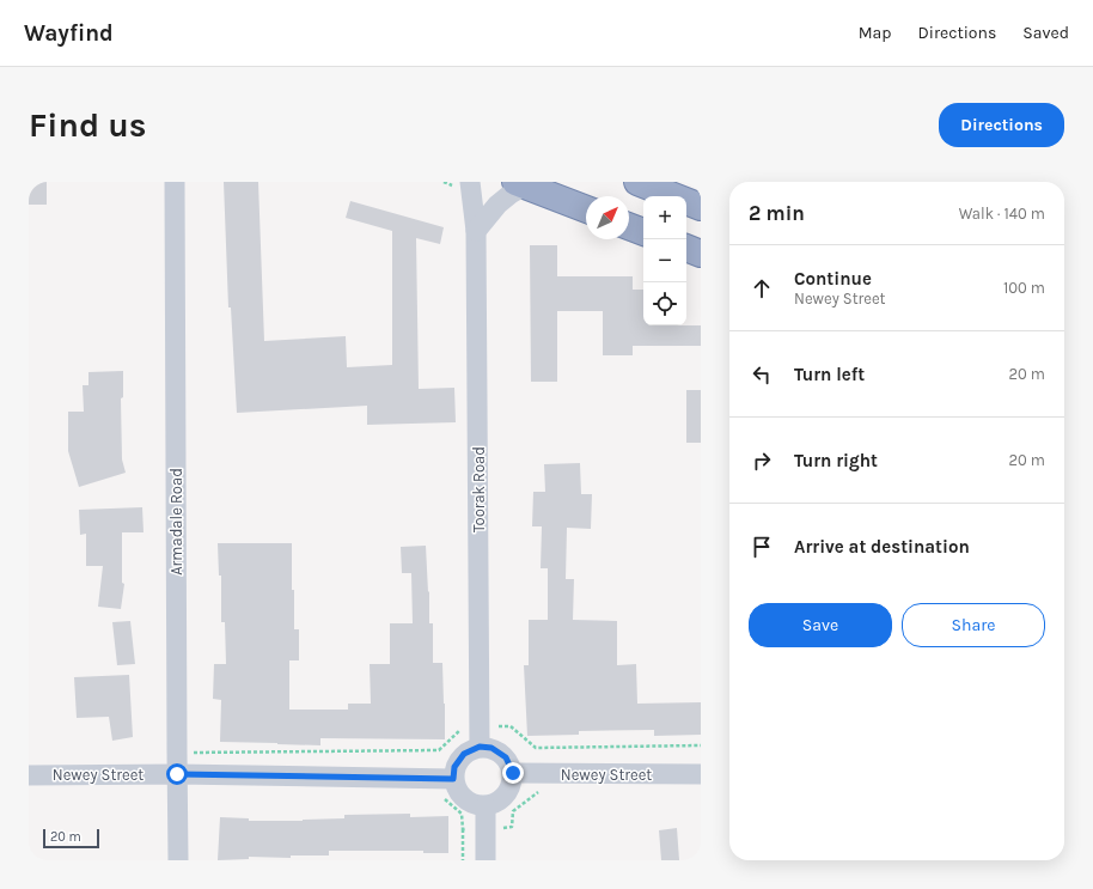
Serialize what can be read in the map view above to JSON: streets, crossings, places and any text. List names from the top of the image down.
{
  "streets": {
    "street": ["Toorak Road", "Armadale Road", "Newey Street"]
  },
  "crossings": [
    ["Toorak Road", "Newey Street"],
    ["Armadale Road", "Newey Street"]
  ],
  "scale_bar": "20 m",
  "north": "top right",
  "page": {
    "header": "Wayfind",
    "nav": ["Map", "Directions", "Saved"],
    "buttons": [
      "Directions",
      ["Save", "Share"]
    ],
    "title": "Find us",
    "heading": ["2 min", "Walk · 140 m"],
    "map_buttons": ["+", "−"],
    "list": [
      ["Continue", "Newey Street", "100 m"],
      ["Turn left", "20 m"],
      ["Turn right", "20 m"],
      "Arrive at destination"
    ],
    "scale": "20 m"
  }
}
